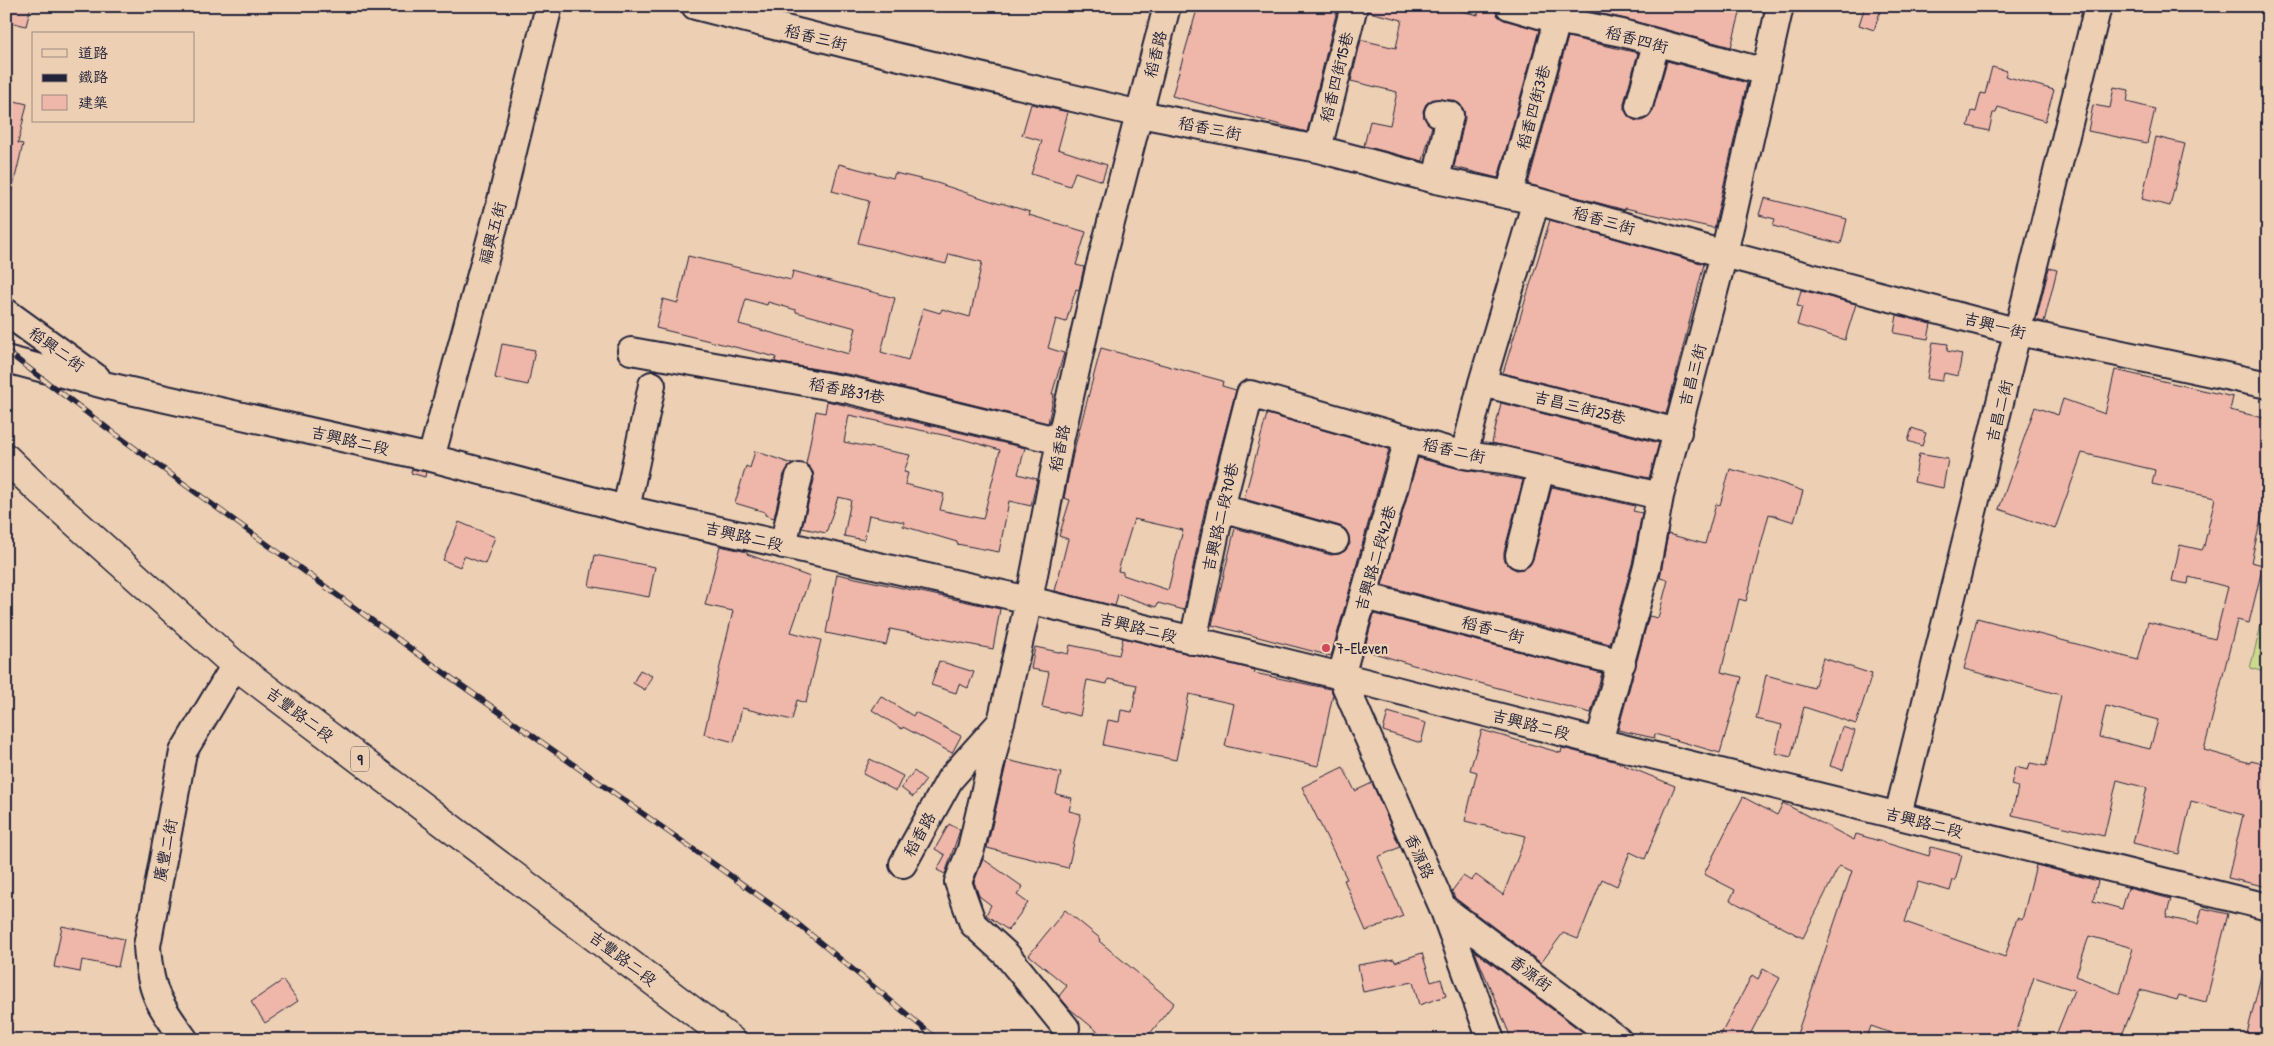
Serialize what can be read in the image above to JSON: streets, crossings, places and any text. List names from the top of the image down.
{
  "streets": {
    "main road": ["吉豐路二段", "9"],
    "street": [
      "稻香三街",
      "稻香四街",
      "稻香路",
      "稻香四街15巷",
      "稻香四街3巷",
      "福興五街",
      "吉興一街",
      "稻興二街",
      "吉昌三街",
      "稻香路31巷",
      "吉昌三街25巷",
      "吉昌二街",
      "吉興路二段",
      "稻香二街",
      "吉興路二段70巷",
      "吉興路二段42巷",
      "稻香一街",
      "廣豐二街",
      "香源路",
      "香源街"
    ]
  },
  "crossings": [
    ["稻香三街", "稻香路"],
    ["稻香三街", "稻香四街15巷"],
    ["稻香三街", "稻香四街3巷"],
    ["稻香三街", "吉興一街"],
    ["稻香三街", "吉昌三街"],
    ["稻香四街", "稻香四街3巷"],
    ["稻香四街", "吉昌三街"],
    ["稻香路", "稻香路31巷"],
    ["稻香路", "吉興路二段"],
    ["福興五街", "吉興路二段"],
    ["吉興一街", "吉昌三街"],
    ["吉興一街", "吉昌二街"],
    ["稻興二街", "吉興路二段"],
    ["吉昌三街", "吉昌三街25巷"],
    ["吉昌三街", "吉興路二段"],
    ["吉昌三街", "稻香二街"],
    ["吉昌三街", "稻香一街"],
    ["吉昌二街", "吉興路二段"],
    ["吉興路二段", "吉興路二段70巷"],
    ["吉興路二段", "吉興路二段42巷"],
    ["吉興路二段", "香源路"],
    ["稻香二街", "吉興路二段70巷"],
    ["稻香二街", "吉興路二段42巷"],
    ["吉興路二段42巷", "稻香一街"],
    ["吉興路二段42巷", "香源路"],
    ["吉豐路二段", "廣豐二街"],
    ["香源路", "香源街"]
  ],
  "places": ["7-Eleven"],
  "legend": ["道路", "鐵路", "建築"]
}
